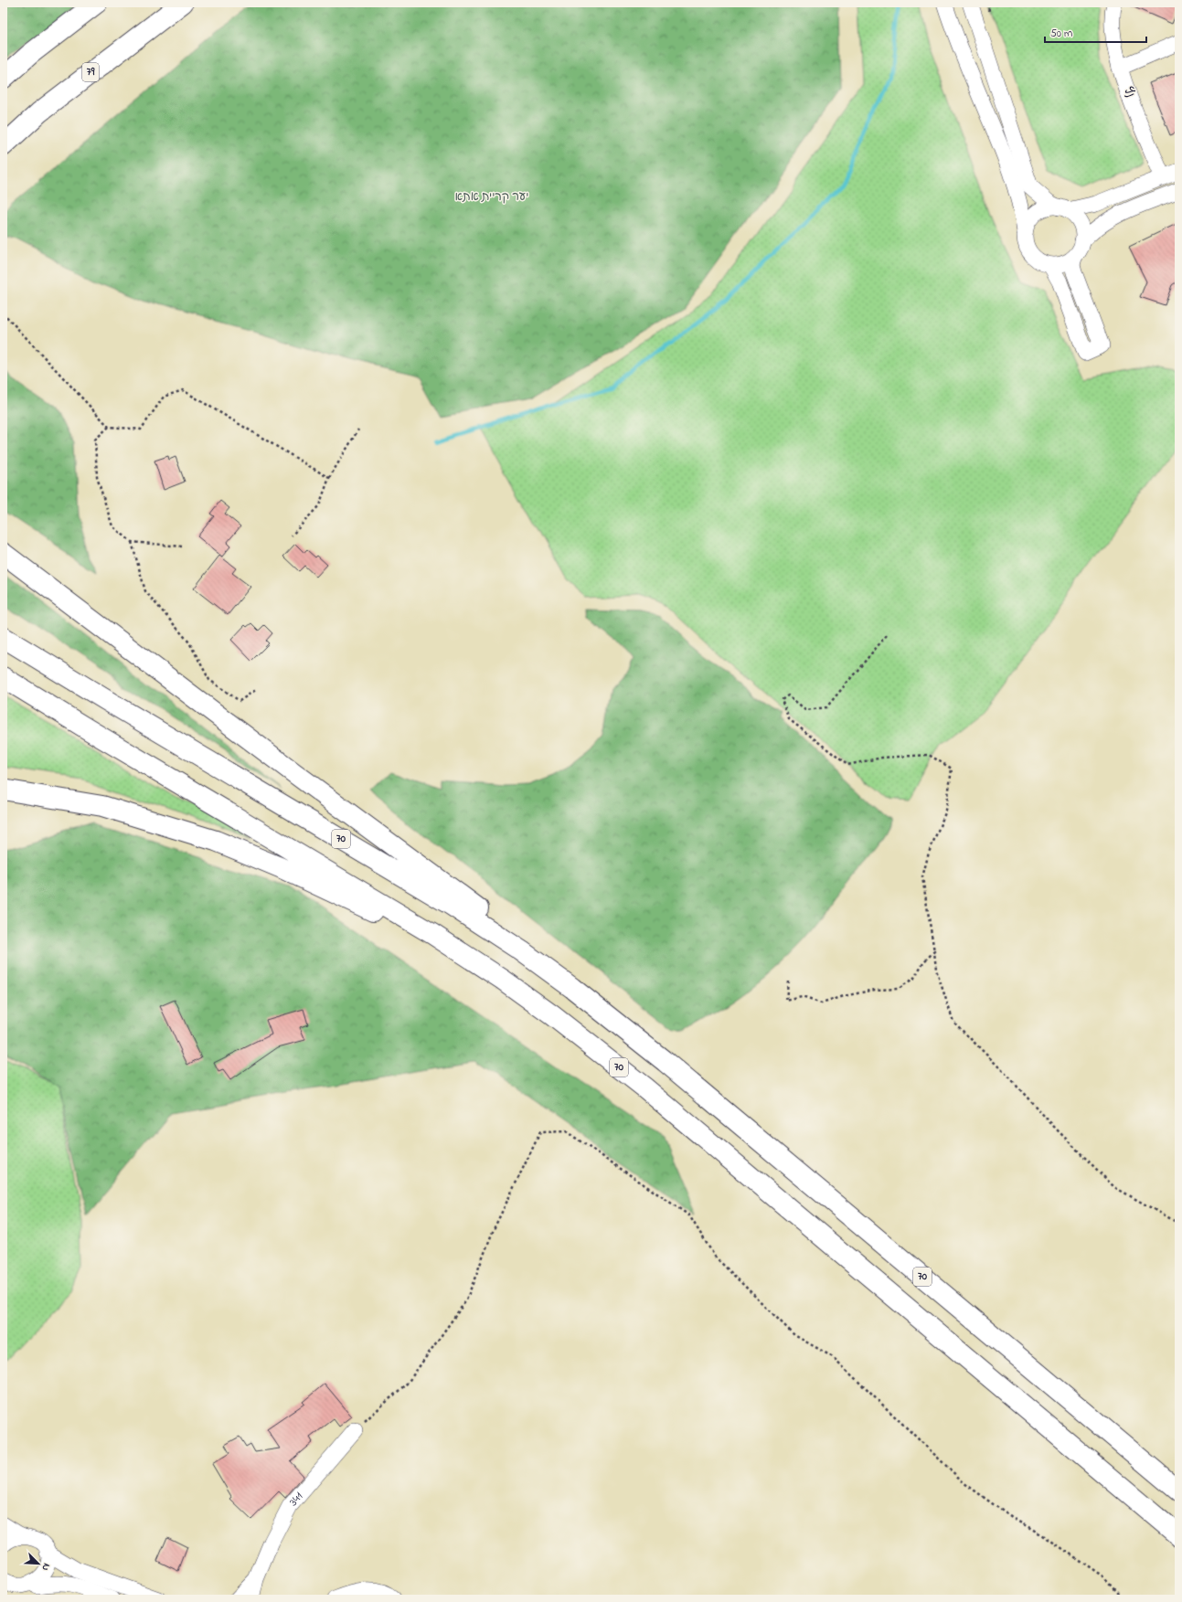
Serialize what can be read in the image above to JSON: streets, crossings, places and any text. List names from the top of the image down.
{
  "streets": {
    "highway": ["79", "70"],
    "street": ["נץ", "341"]
  },
  "parks": ["יער קריית אתא"],
  "scale_bar": "50 m",
  "north": "bottom right"
}
